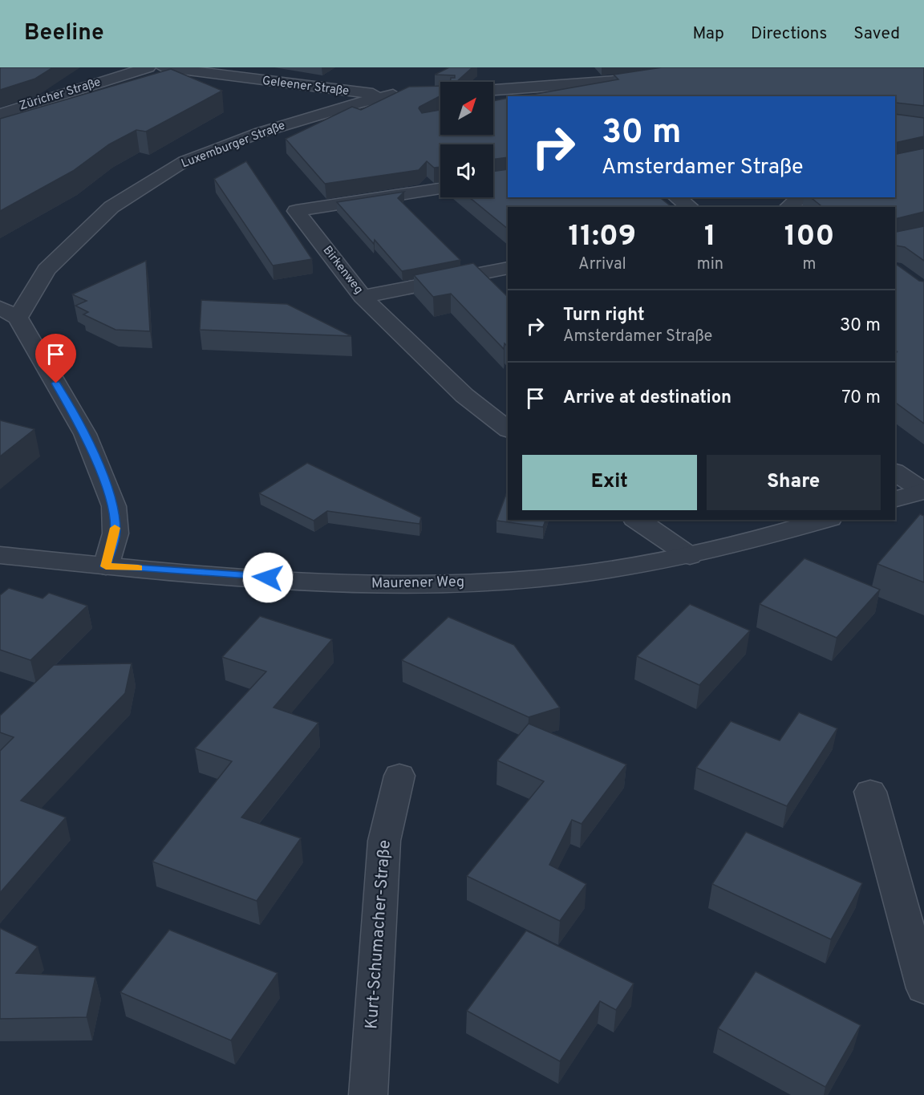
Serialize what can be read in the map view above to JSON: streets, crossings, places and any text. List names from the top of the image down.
{
  "streets": {
    "street": [
      "Geleener Straße",
      "Züricher Straße",
      "Luxemburger Straße",
      "Birkenweg",
      "Maurener Weg",
      "Kurt-Schumacher-Straße"
    ]
  },
  "crossings": [
    ["Geleener Straße", "Luxemburger Straße"]
  ],
  "north": "top right",
  "page": {
    "header": "Beeline",
    "nav": ["Map", "Directions", "Saved"],
    "turn": ["30 m", "Amsterdamer Straße"],
    "eta": [
      "11:09",
      "Arrival",
      "1",
      "min",
      "100",
      "m"
    ],
    "list": [
      {
        "name": "Turn right",
        "note": "Amsterdamer Straße",
        "value": "30 m"
      },
      {
        "name": "Arrive at destination",
        "value": "70 m"
      }
    ],
    "buttons": ["Exit", "Share"]
  }
}
